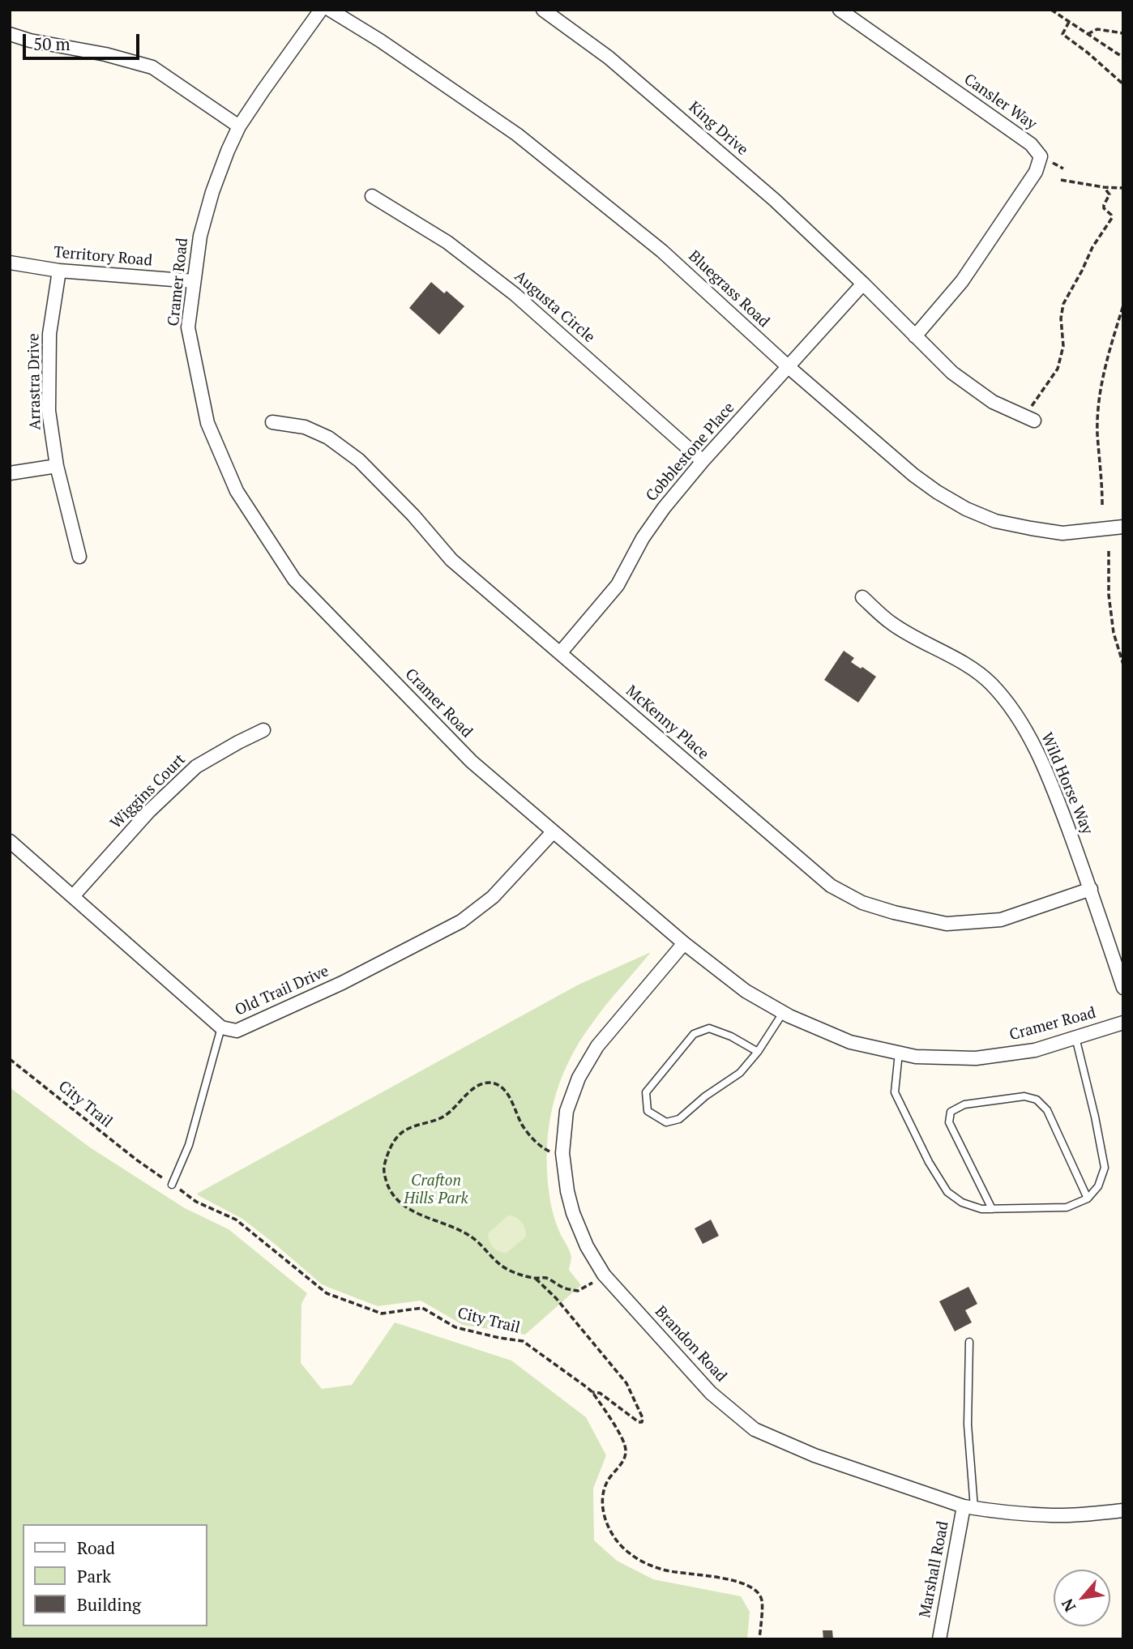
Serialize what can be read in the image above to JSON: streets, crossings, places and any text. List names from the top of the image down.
{
  "streets": {
    "street": [
      "Cansler Way",
      "King Drive",
      "Territory Road",
      "Cramer Road",
      "Bluegrass Road",
      "Augusta Circle",
      "Arrastra Drive",
      "Cobblestone Place",
      "McKenny Place",
      "Wild Horse Way",
      "Wiggins Court",
      "Old Trail Drive",
      "Brandon Road",
      "Marshall Road"
    ],
    "path": ["City Trail"]
  },
  "crossings": [
    ["Cansler Way", "King Drive"],
    ["King Drive", "Cobblestone Place"],
    ["Territory Road", "Cramer Road"],
    ["Territory Road", "Arrastra Drive"],
    ["Cramer Road", "Old Trail Drive"],
    ["Cramer Road", "Brandon Road"],
    ["Bluegrass Road", "Cobblestone Place"],
    ["Augusta Circle", "Cobblestone Place"],
    ["Cobblestone Place", "McKenny Place"],
    ["McKenny Place", "Wild Horse Way"],
    ["Wiggins Court", "Old Trail Drive"],
    ["Brandon Road", "Marshall Road"]
  ],
  "parks": ["Crafton Hills Park"],
  "legend": ["Road", "Park", "Building"],
  "scale_bar": "50 m",
  "north": "bottom left"
}
